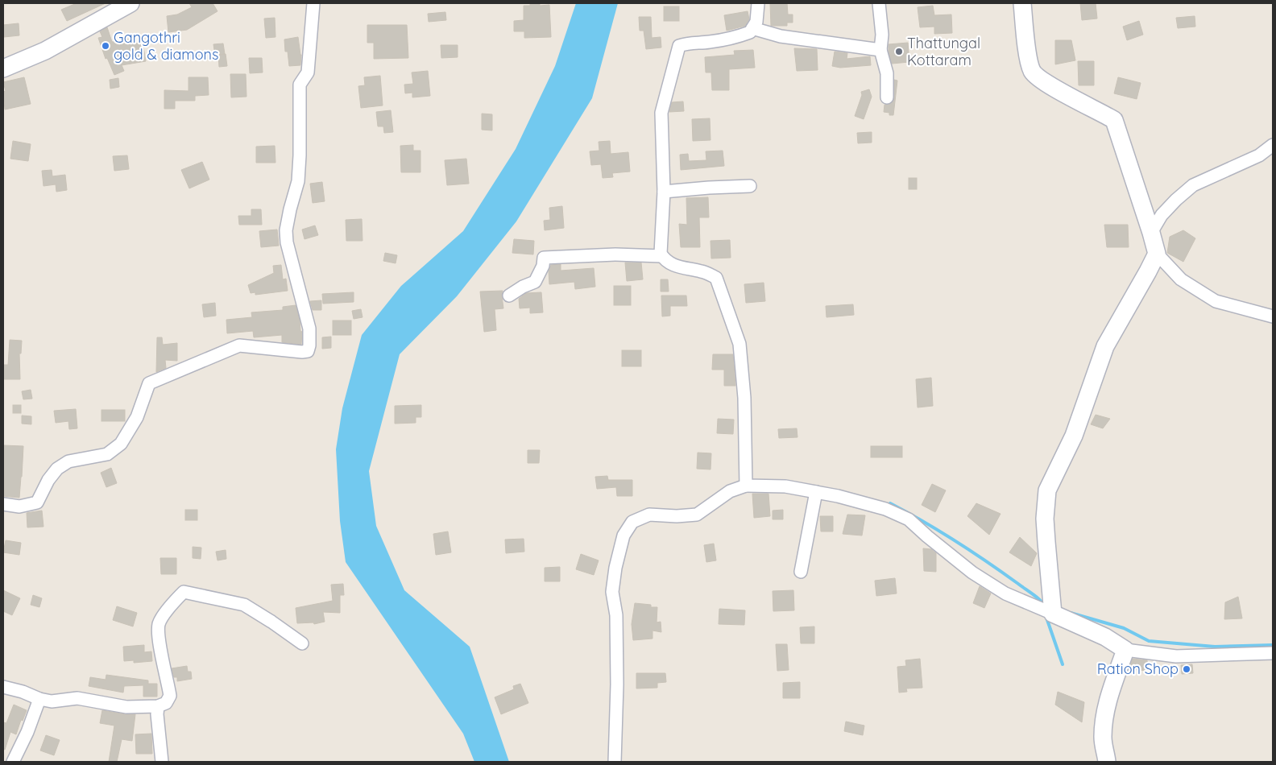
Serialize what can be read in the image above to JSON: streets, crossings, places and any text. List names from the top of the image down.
{
  "places": ["Gangothri gold & diamons", "Thattungal Kottaram", "Ration Shop"]
}
